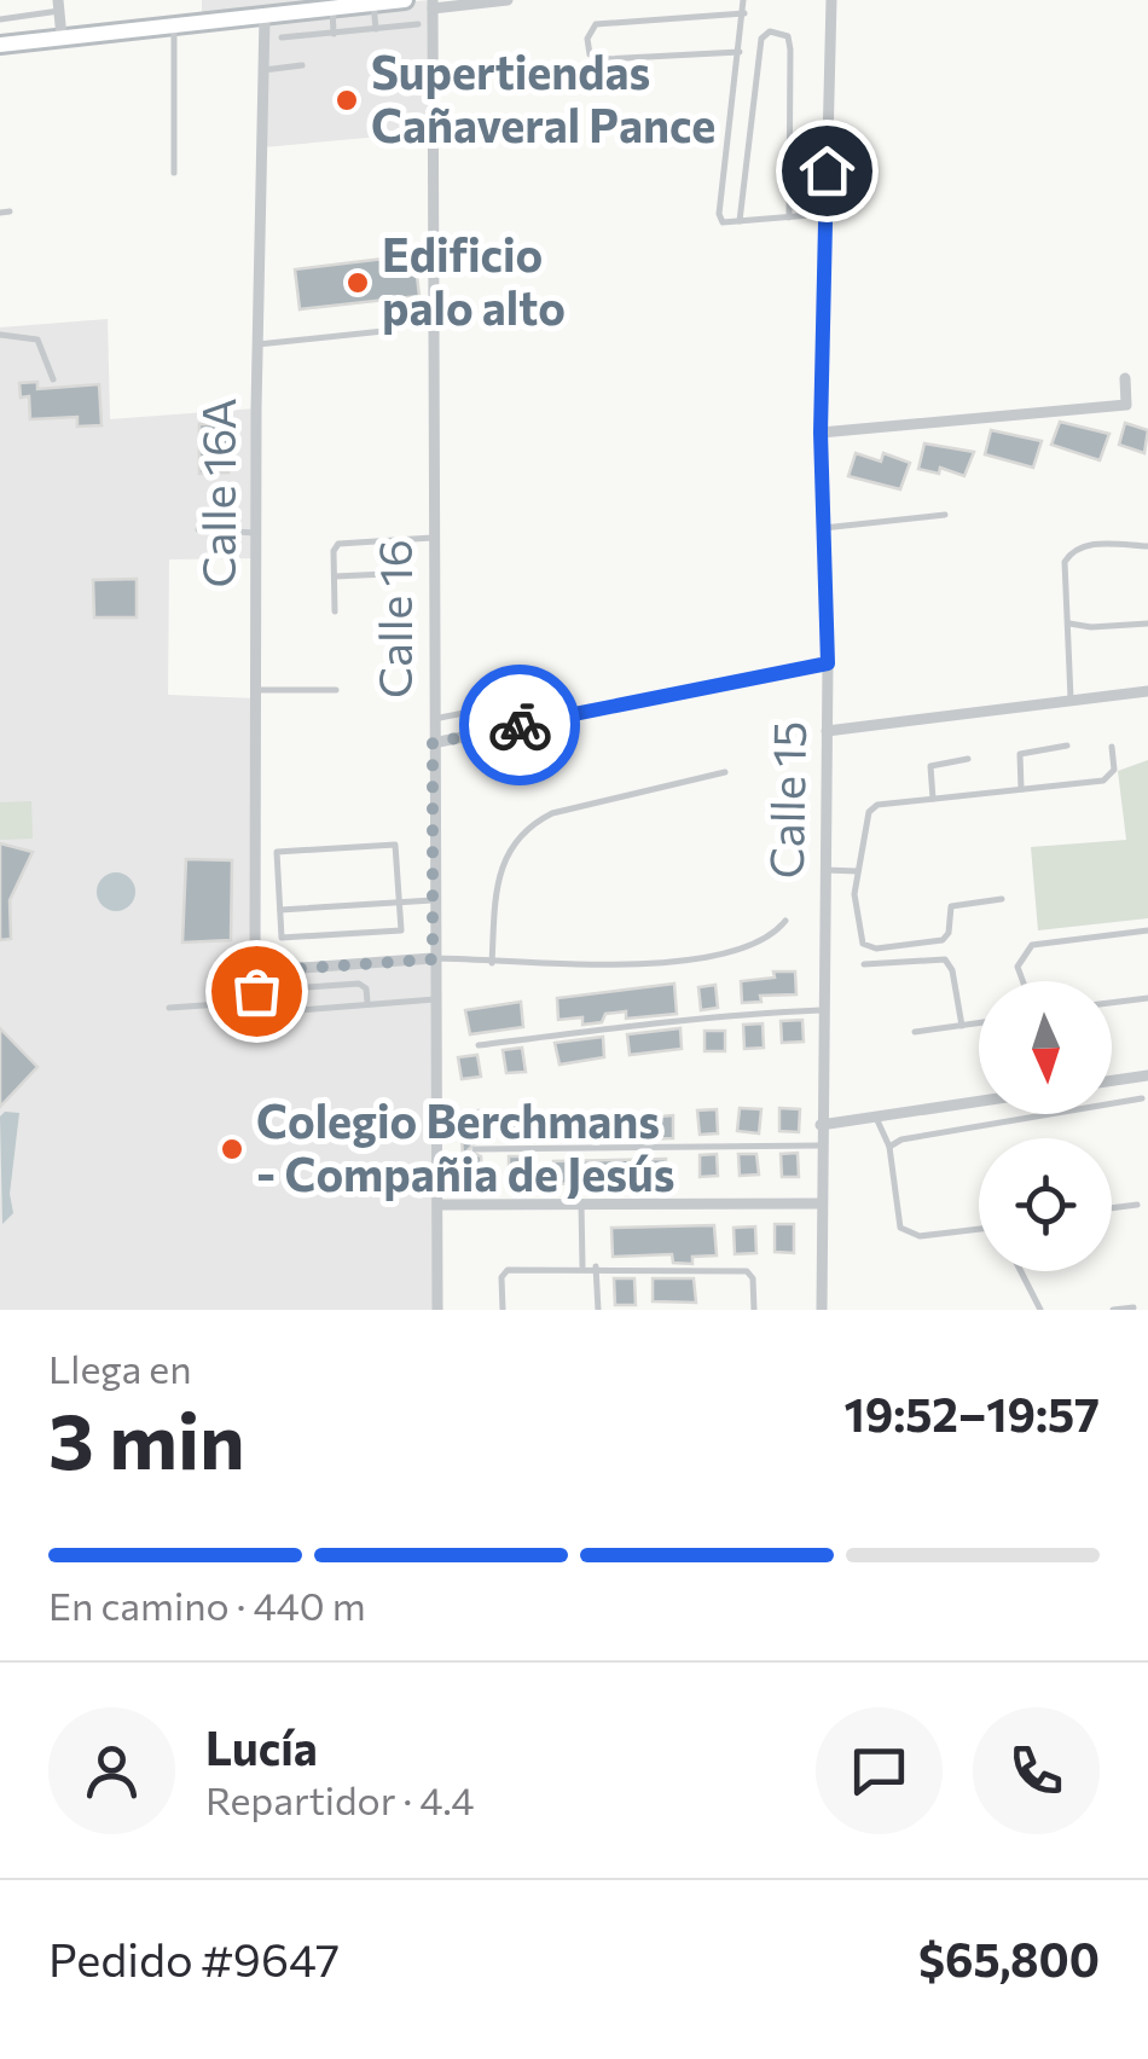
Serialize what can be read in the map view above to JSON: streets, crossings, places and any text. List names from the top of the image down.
{
  "streets": {
    "street": ["Calle 16A", "Calle 16", "Calle 15"]
  },
  "places": ["Supertiendas Cañaveral Pance", "Edificio palo alto", "Colegio Berchmans - Compañia de Jesús"],
  "north": "bottom",
  "page": {
    "heading": ["3 min", "Llega en", "19:52–19:57"],
    "panel": [
      "Lucía",
      "Repartidor · 4.4",
      "Pedido #9647",
      "$65,800"
    ],
    "bar": "En camino · 440 m"
  }
}
